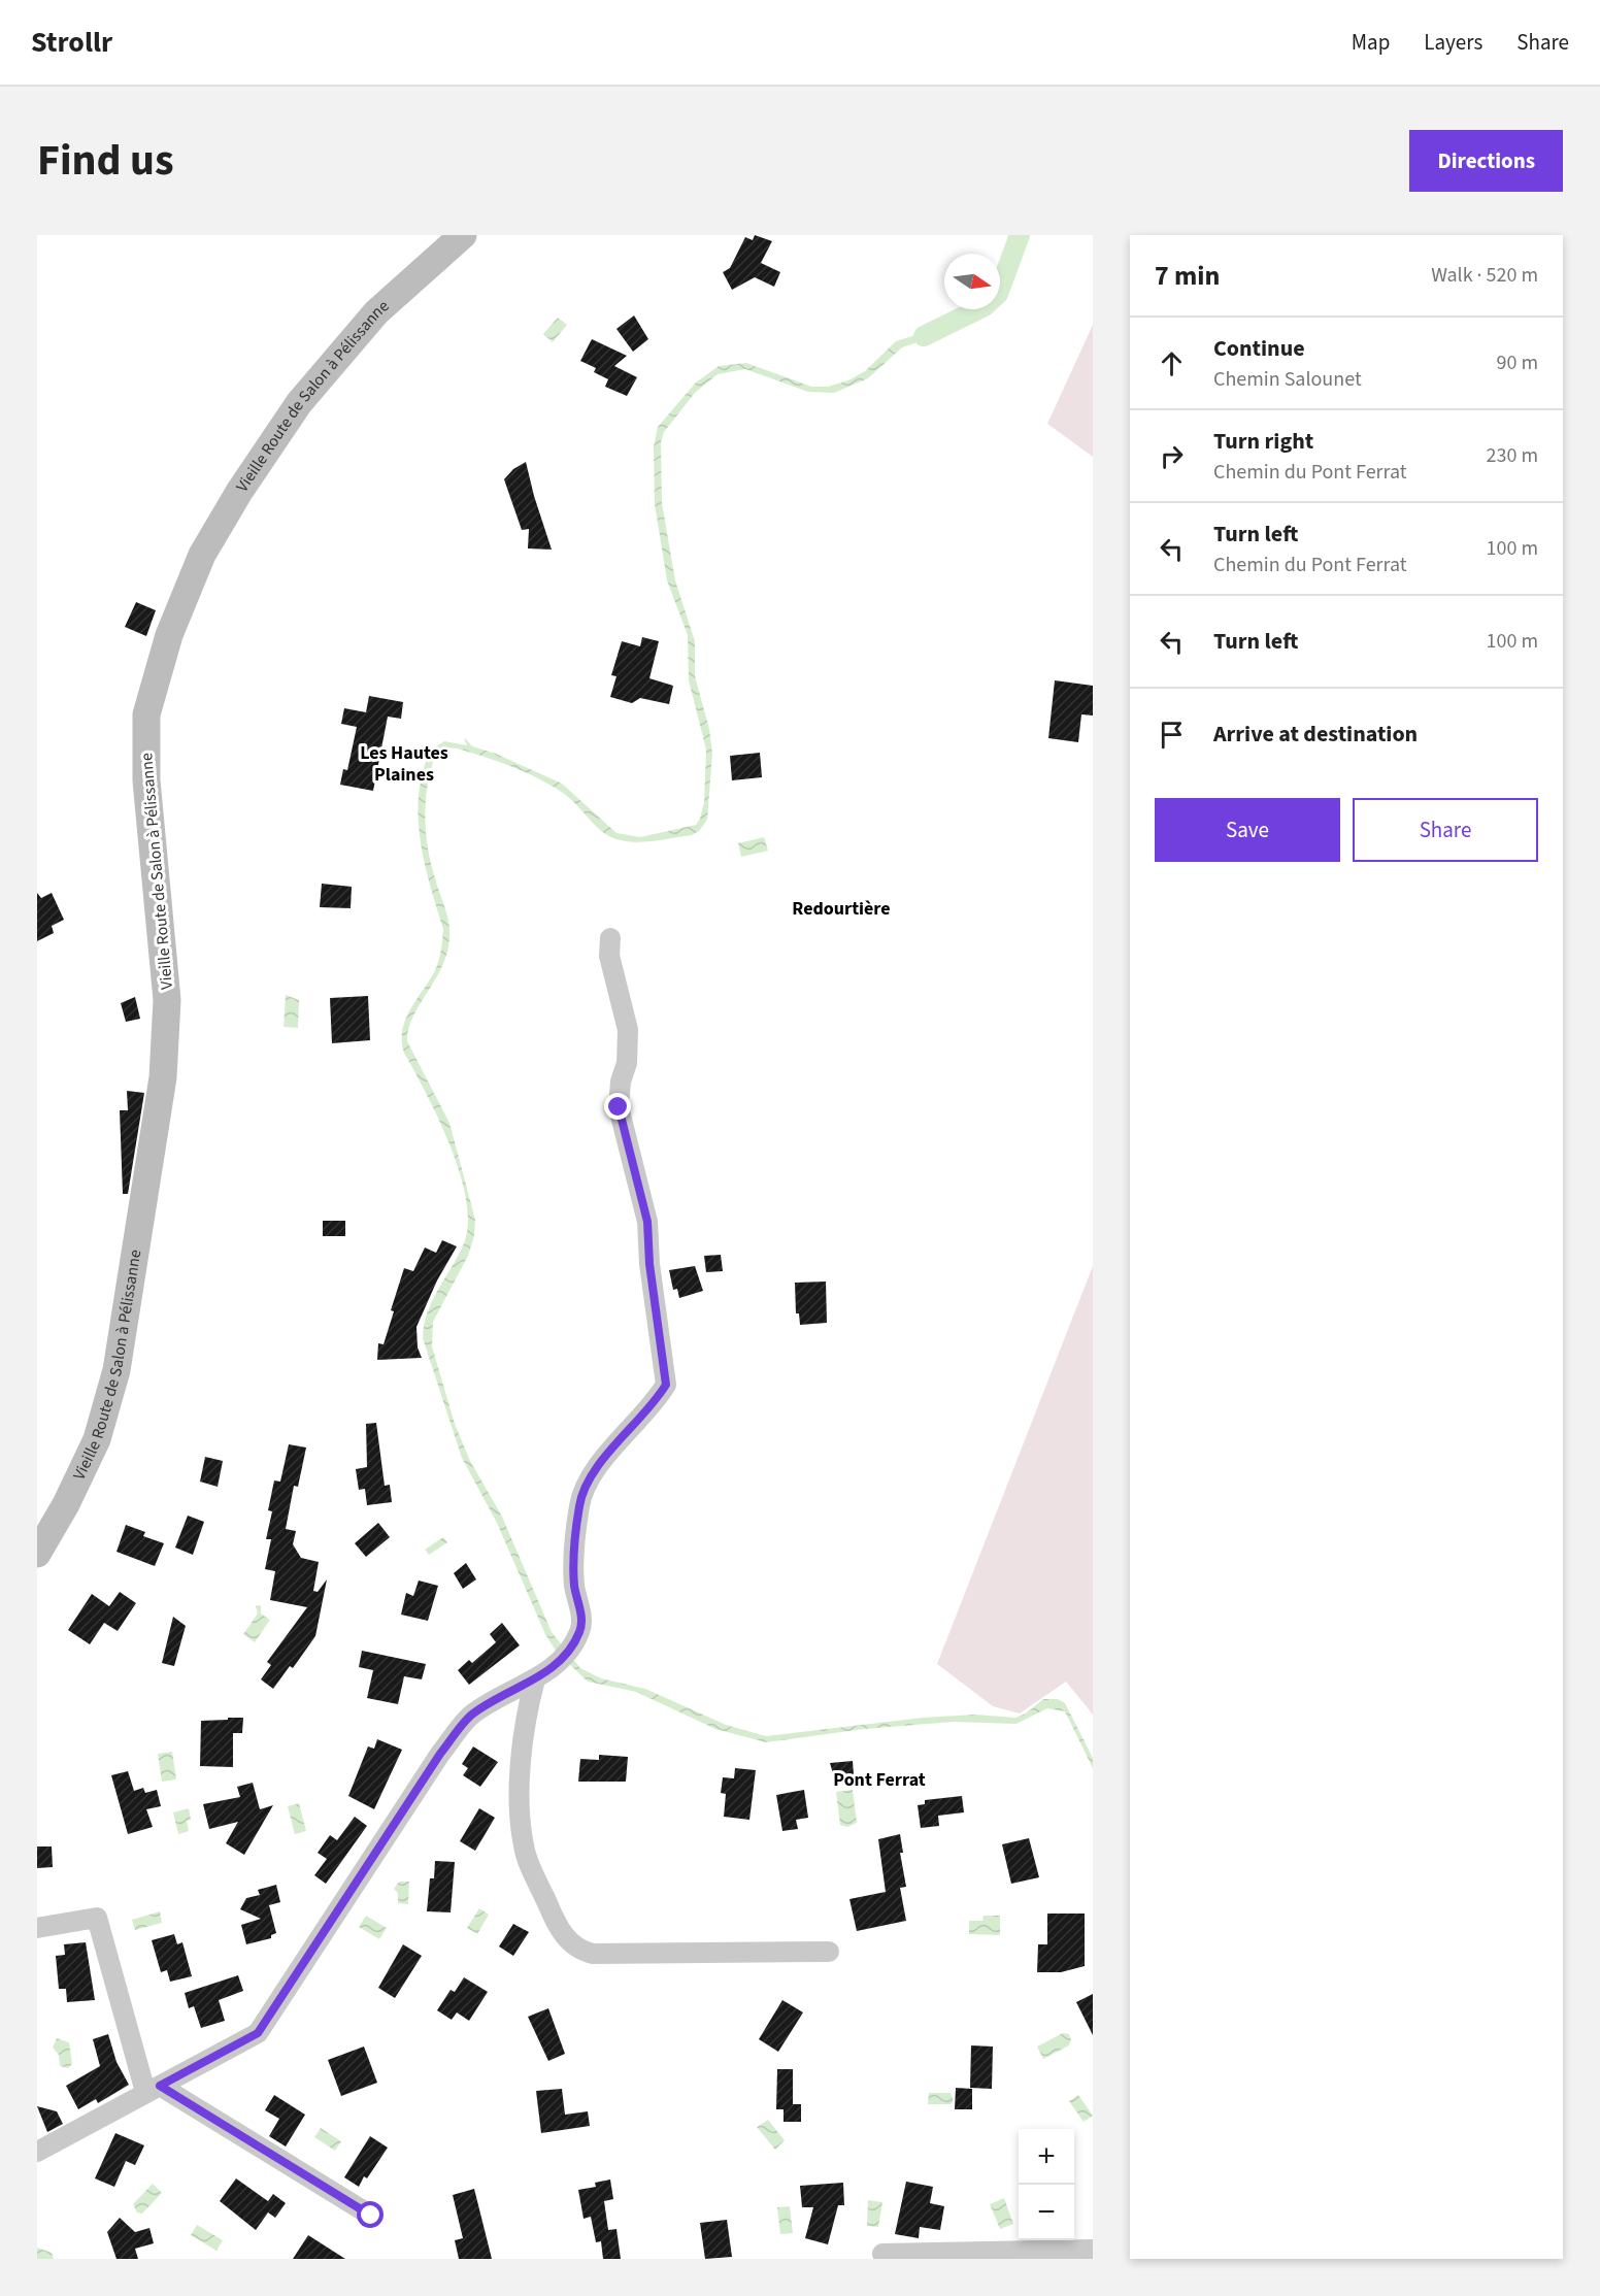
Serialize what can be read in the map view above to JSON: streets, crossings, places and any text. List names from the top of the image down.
{
  "streets": {
    "street": ["Vieille Route de Salon à Pélissanne"]
  },
  "districts": ["Les Hautes Plaines", "Redourtière", "Pont Ferrat"],
  "north": "right",
  "page": {
    "header": "Strollr",
    "nav": ["Map", "Layers", "Share"],
    "title": "Find us",
    "buttons": [
      "Directions",
      ["Save", "Share"]
    ],
    "heading": ["7 min", "Walk · 520 m"],
    "list": [
      ["Continue", "Chemin Salounet", "90 m"],
      ["Turn right", "Chemin du Pont Ferrat", "230 m"],
      ["Turn left", "Chemin du Pont Ferrat", "100 m"],
      ["Turn left", "100 m"],
      "Arrive at destination"
    ],
    "map_buttons": ["+", "−"]
  }
}
